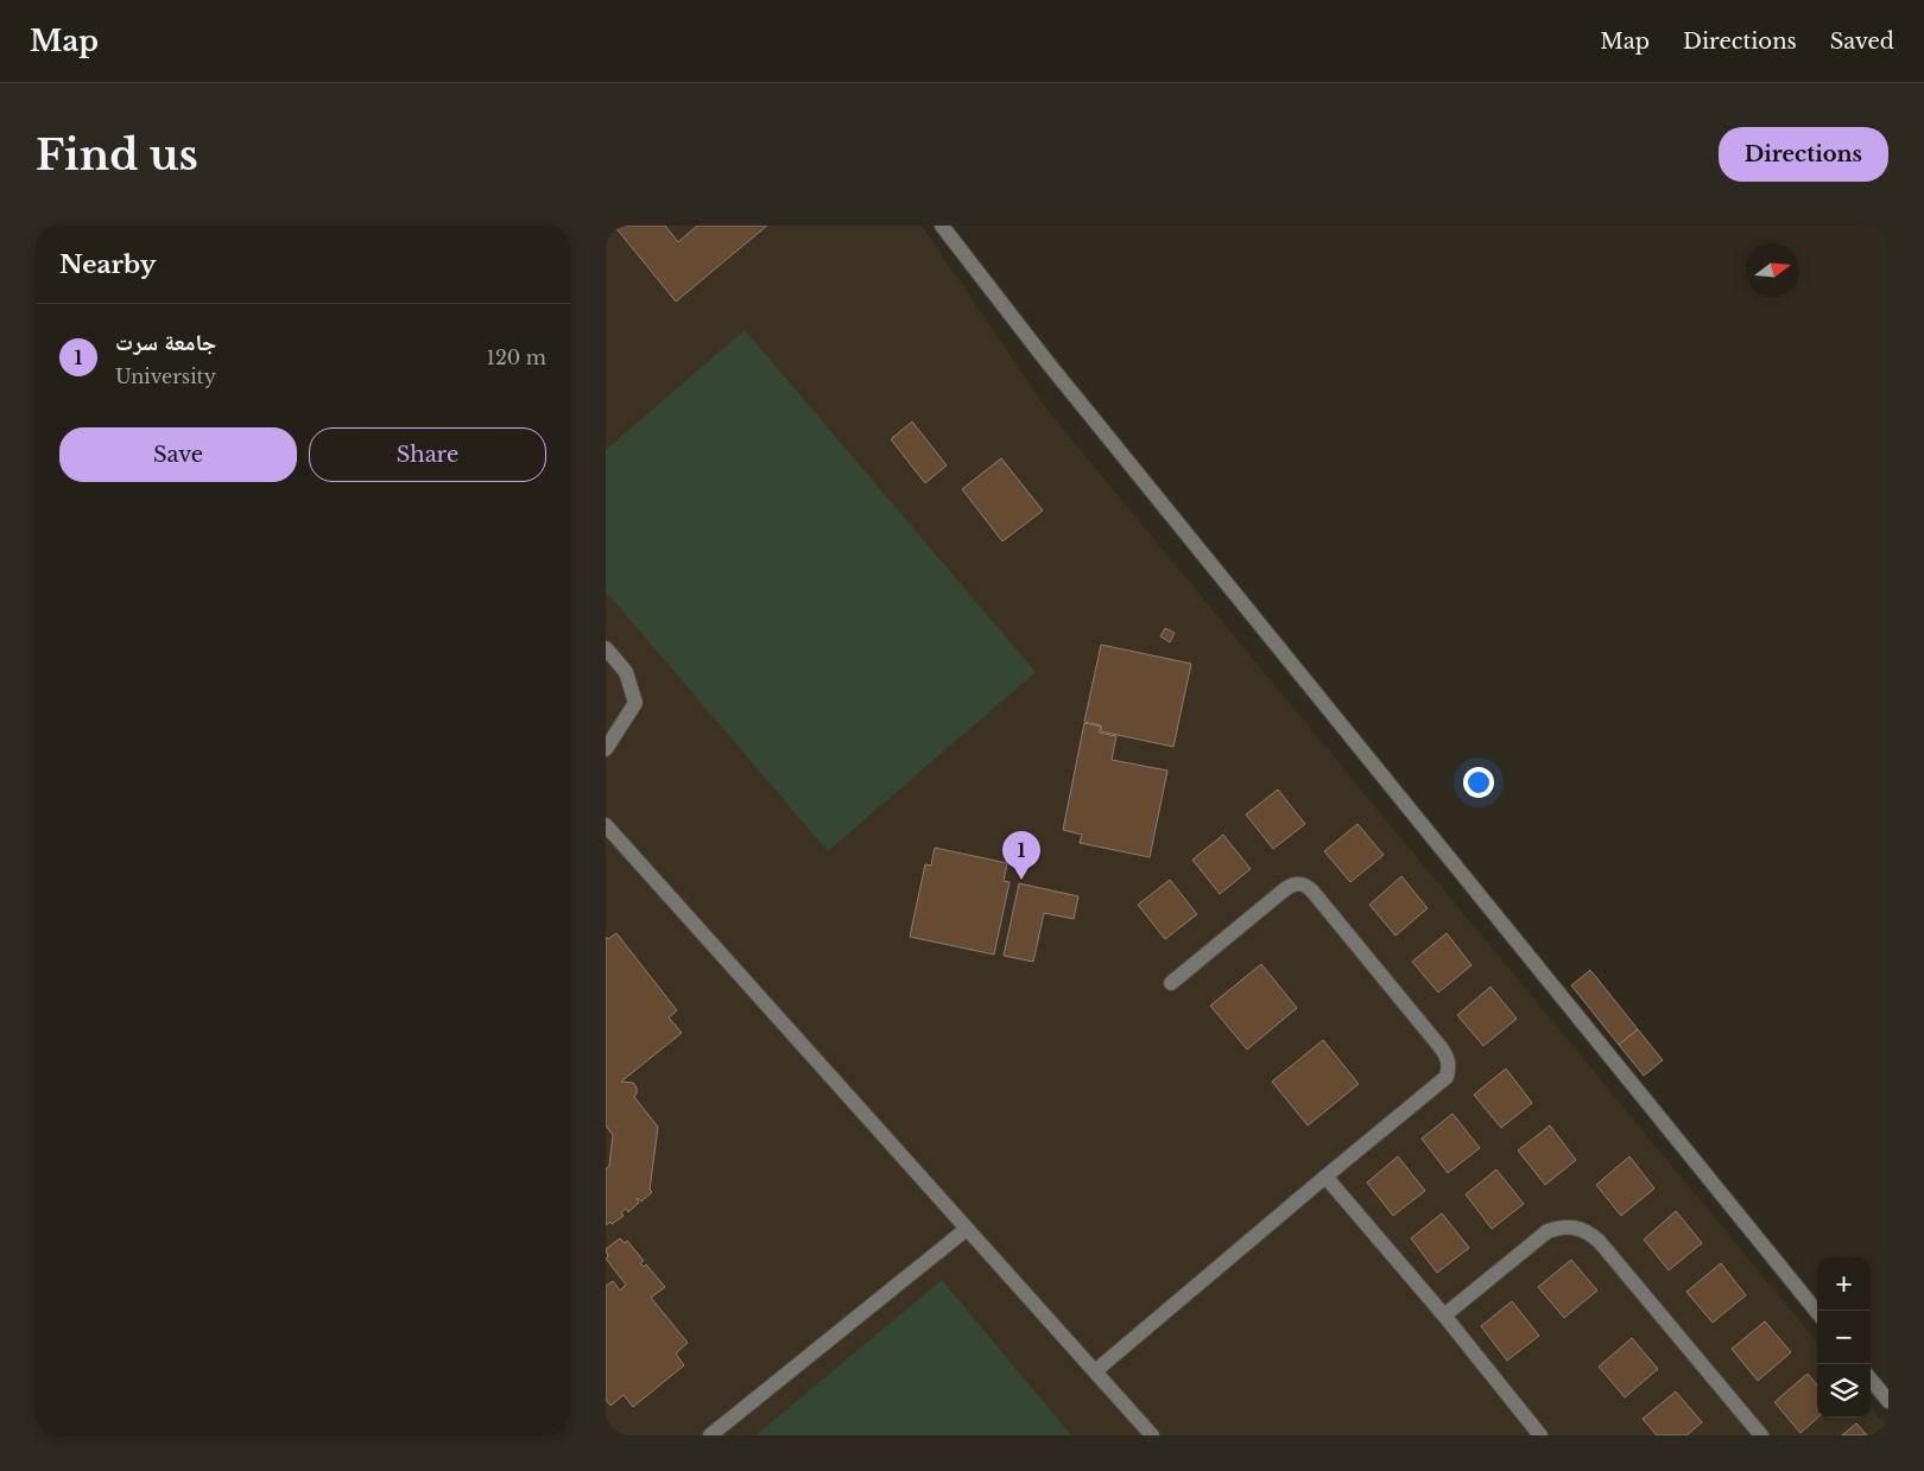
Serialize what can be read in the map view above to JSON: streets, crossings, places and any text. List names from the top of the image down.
{
  "north": "right",
  "page": {
    "header": "Map",
    "nav": ["Map", "Directions", "Saved"],
    "buttons": [
      "Directions",
      ["Save", "Share"]
    ],
    "title": "Find us",
    "heading": "Nearby",
    "list": [
      {
        "mark": "1",
        "name": "جامعة سرت",
        "note": "University",
        "value": "120 m"
      }
    ],
    "pins": "1",
    "map_buttons": ["+", "−"]
  }
}
